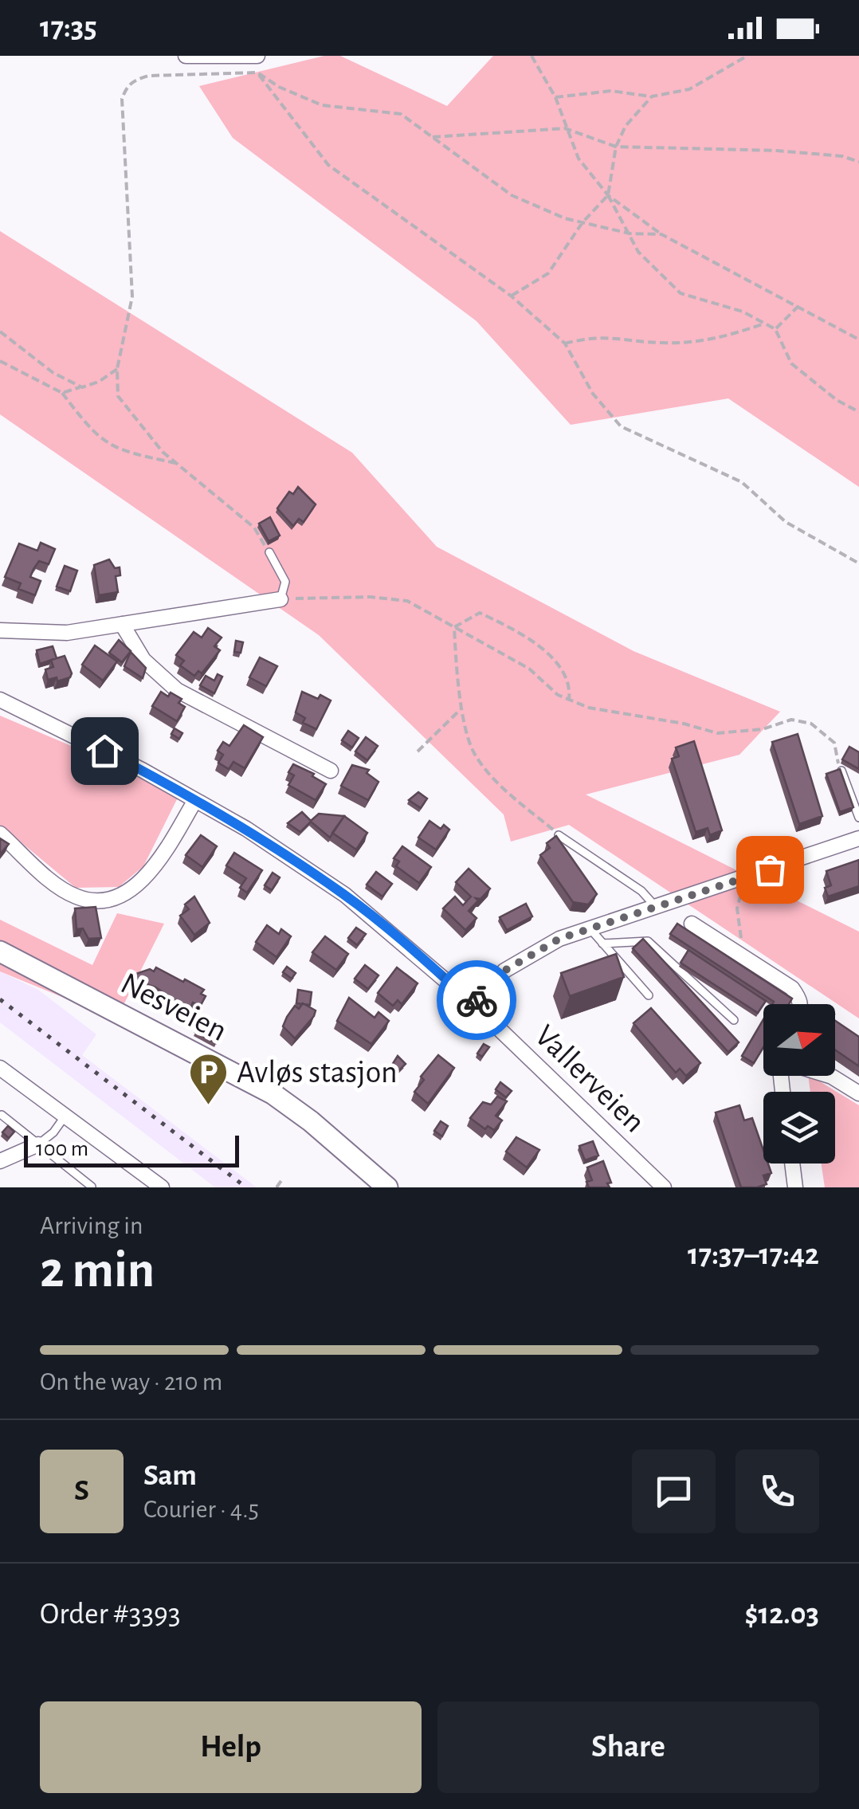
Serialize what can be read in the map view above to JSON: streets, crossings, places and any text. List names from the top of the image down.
{
  "streets": {
    "street": ["Nesveien", "Vallerveien"]
  },
  "places": {
    "parking": ["Avløs stasjon"]
  },
  "scale_bar": "100 m",
  "north": "right",
  "page": {
    "status": "17:35",
    "scale": "100 m",
    "heading": ["2 min", "Arriving in", "17:37–17:42"],
    "panel": [
      "Sam",
      "Courier · 4.5",
      "Order #3393",
      "$12.03"
    ],
    "bar": "On the way · 210 m",
    "round": "S",
    "buttons": ["Help", "Share"]
  }
}
